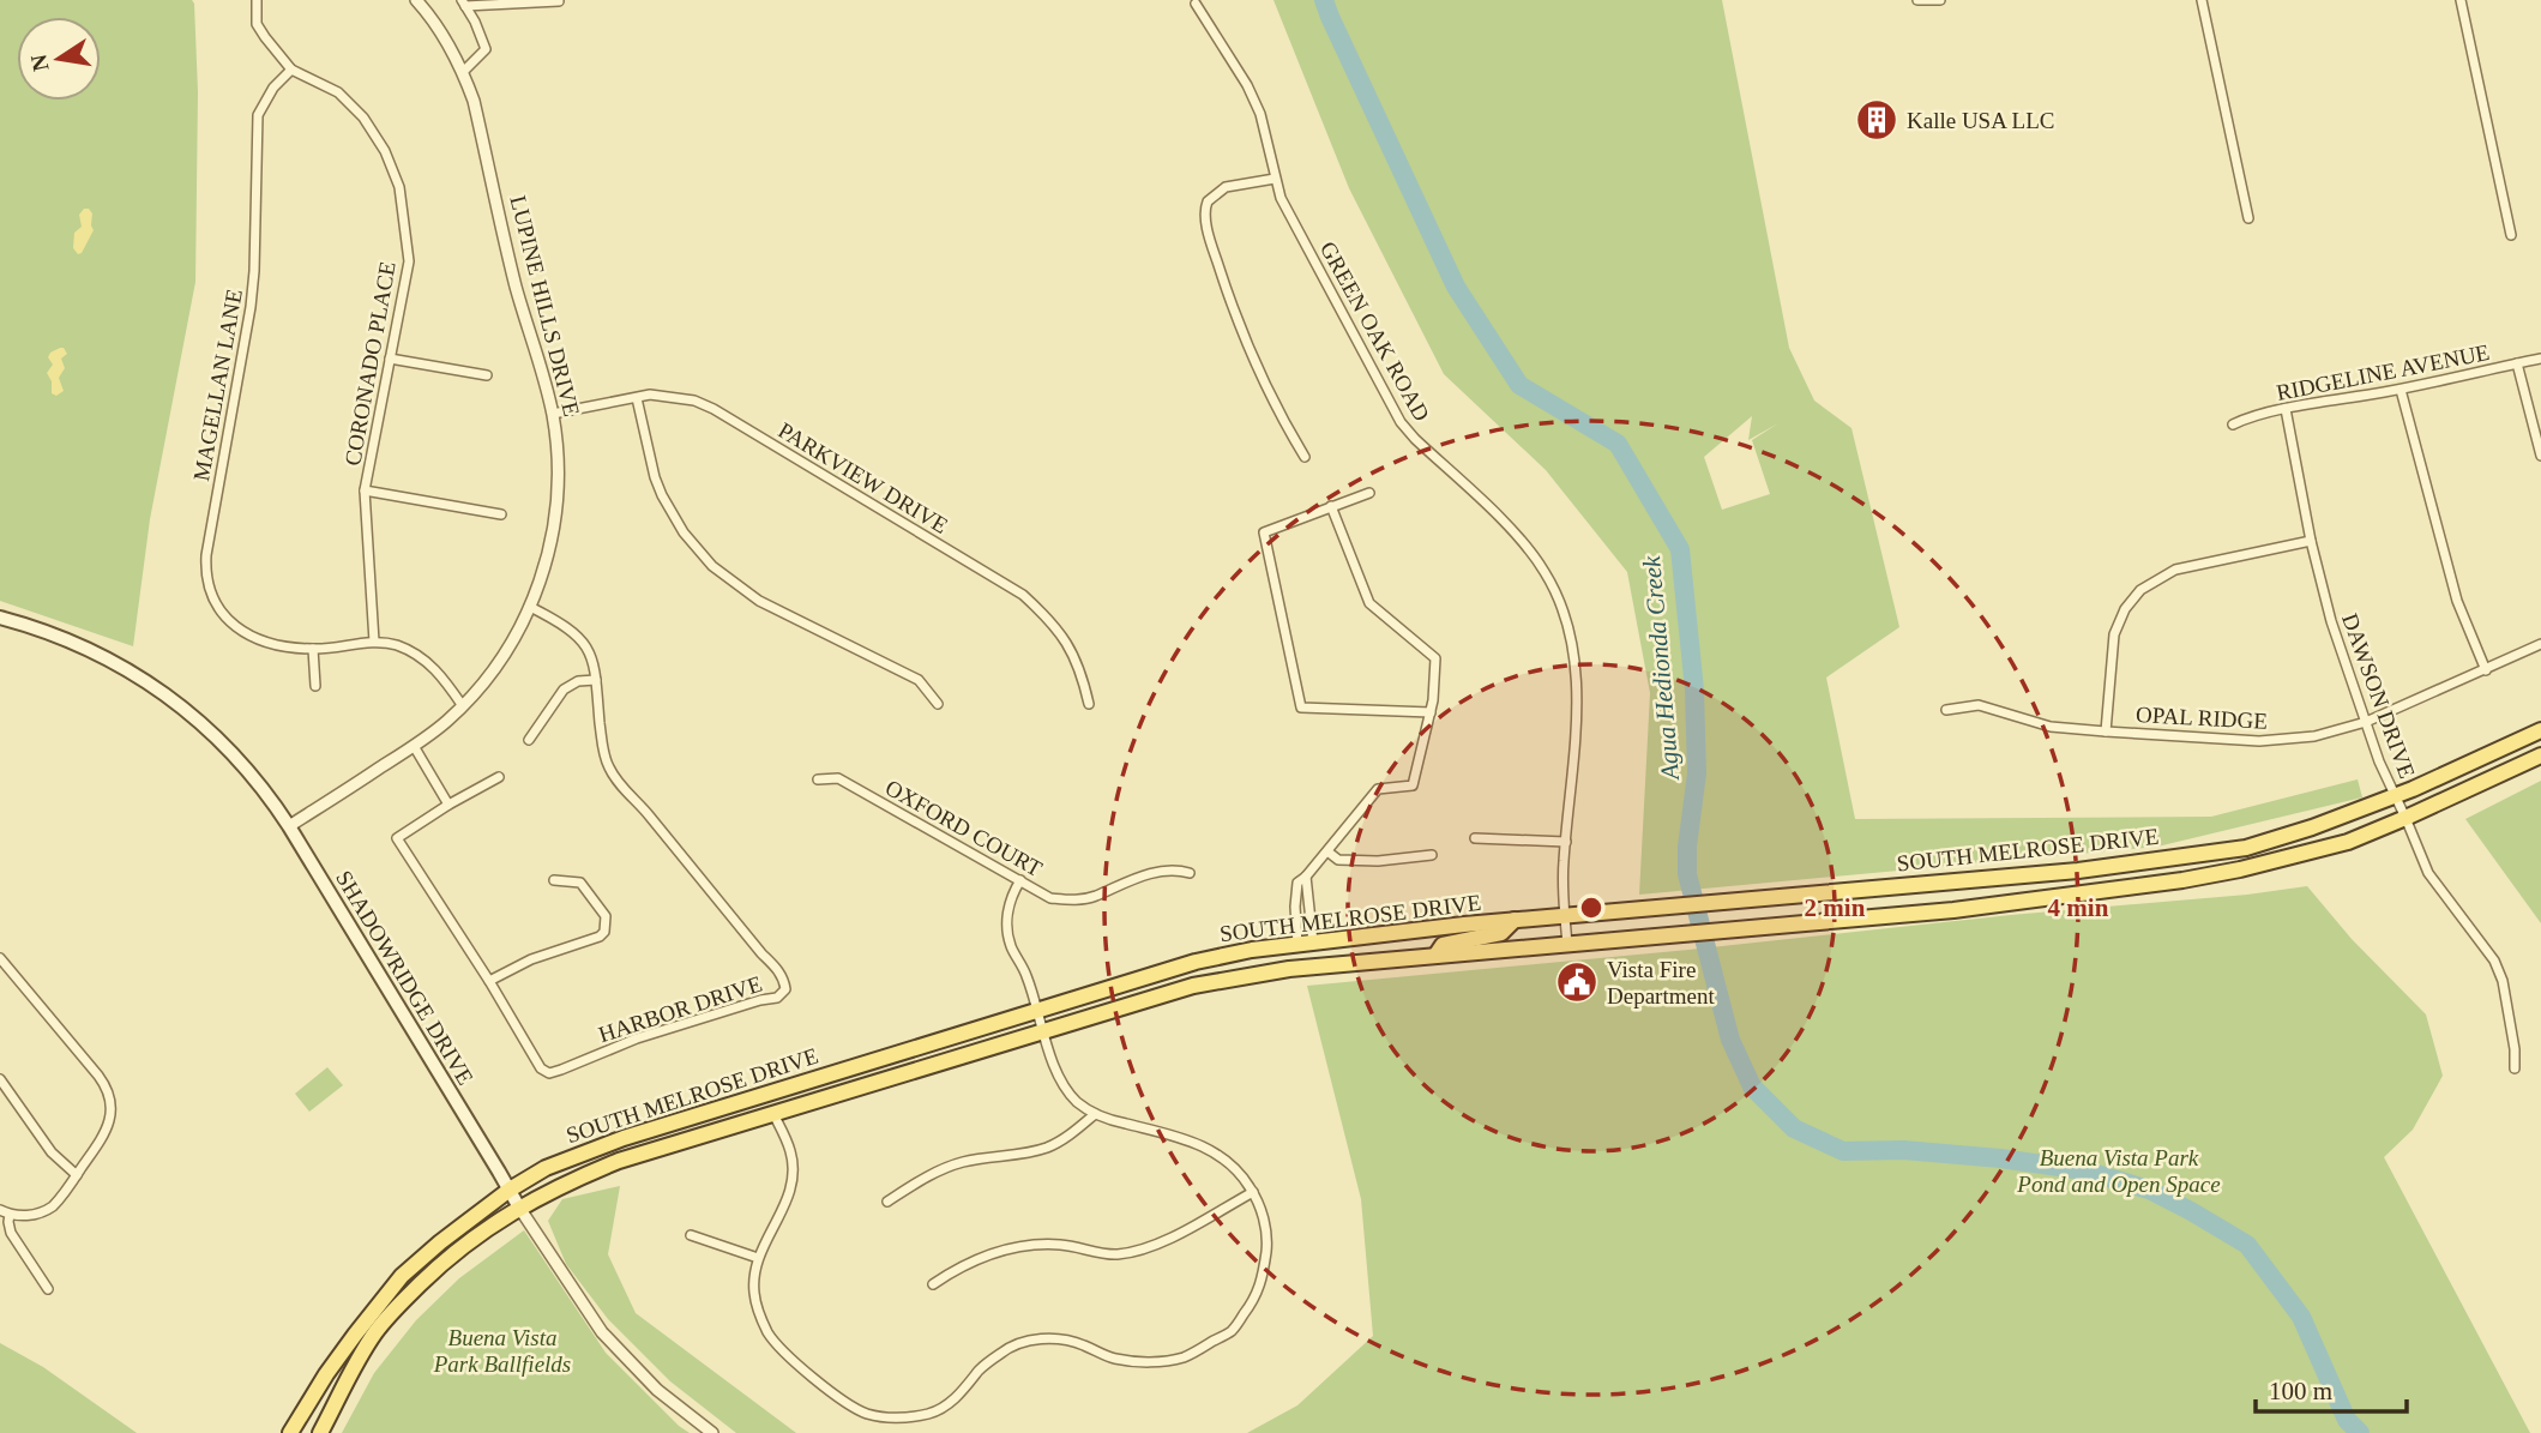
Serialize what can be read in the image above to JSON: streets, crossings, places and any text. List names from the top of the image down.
{
  "streets": {
    "main road": ["SOUTH MELROSE DRIVE", "SHADOWRIDGE DRIVE"],
    "street": [
      "LUPINE HILLS DRIVE",
      "GREEN OAK ROAD",
      "CORONADO PLACE",
      "RIDGELINE AVENUE",
      "MAGELLAN LANE",
      "PARKVIEW DRIVE",
      "DAWSON DRIVE",
      "OPAL RIDGE",
      "OXFORD COURT",
      "HARBOR DRIVE"
    ]
  },
  "crossings": [
    ["LUPINE HILLS DRIVE", "MAGELLAN LANE"],
    ["LUPINE HILLS DRIVE", "PARKVIEW DRIVE"],
    ["LUPINE HILLS DRIVE", "SHADOWRIDGE DRIVE"],
    ["LUPINE HILLS DRIVE", "HARBOR DRIVE"],
    ["GREEN OAK ROAD", "SOUTH MELROSE DRIVE"],
    ["CORONADO PLACE", "MAGELLAN LANE"],
    ["RIDGELINE AVENUE", "DAWSON DRIVE"],
    ["DAWSON DRIVE", "OPAL RIDGE"],
    ["DAWSON DRIVE", "SOUTH MELROSE DRIVE"],
    ["SOUTH MELROSE DRIVE", "SHADOWRIDGE DRIVE"]
  ],
  "water": ["Agua Hedionda Creek"],
  "parks": ["Buena Vista Park Pond and Open Space", "Buena Vista Park Ballfields"],
  "places": {
    "building": ["Kalle USA LLC"],
    "public building": ["Vista Fire Department"]
  },
  "scale_bar": "100 m",
  "north": "left",
  "rings": ["2 min", "4 min"]
}
